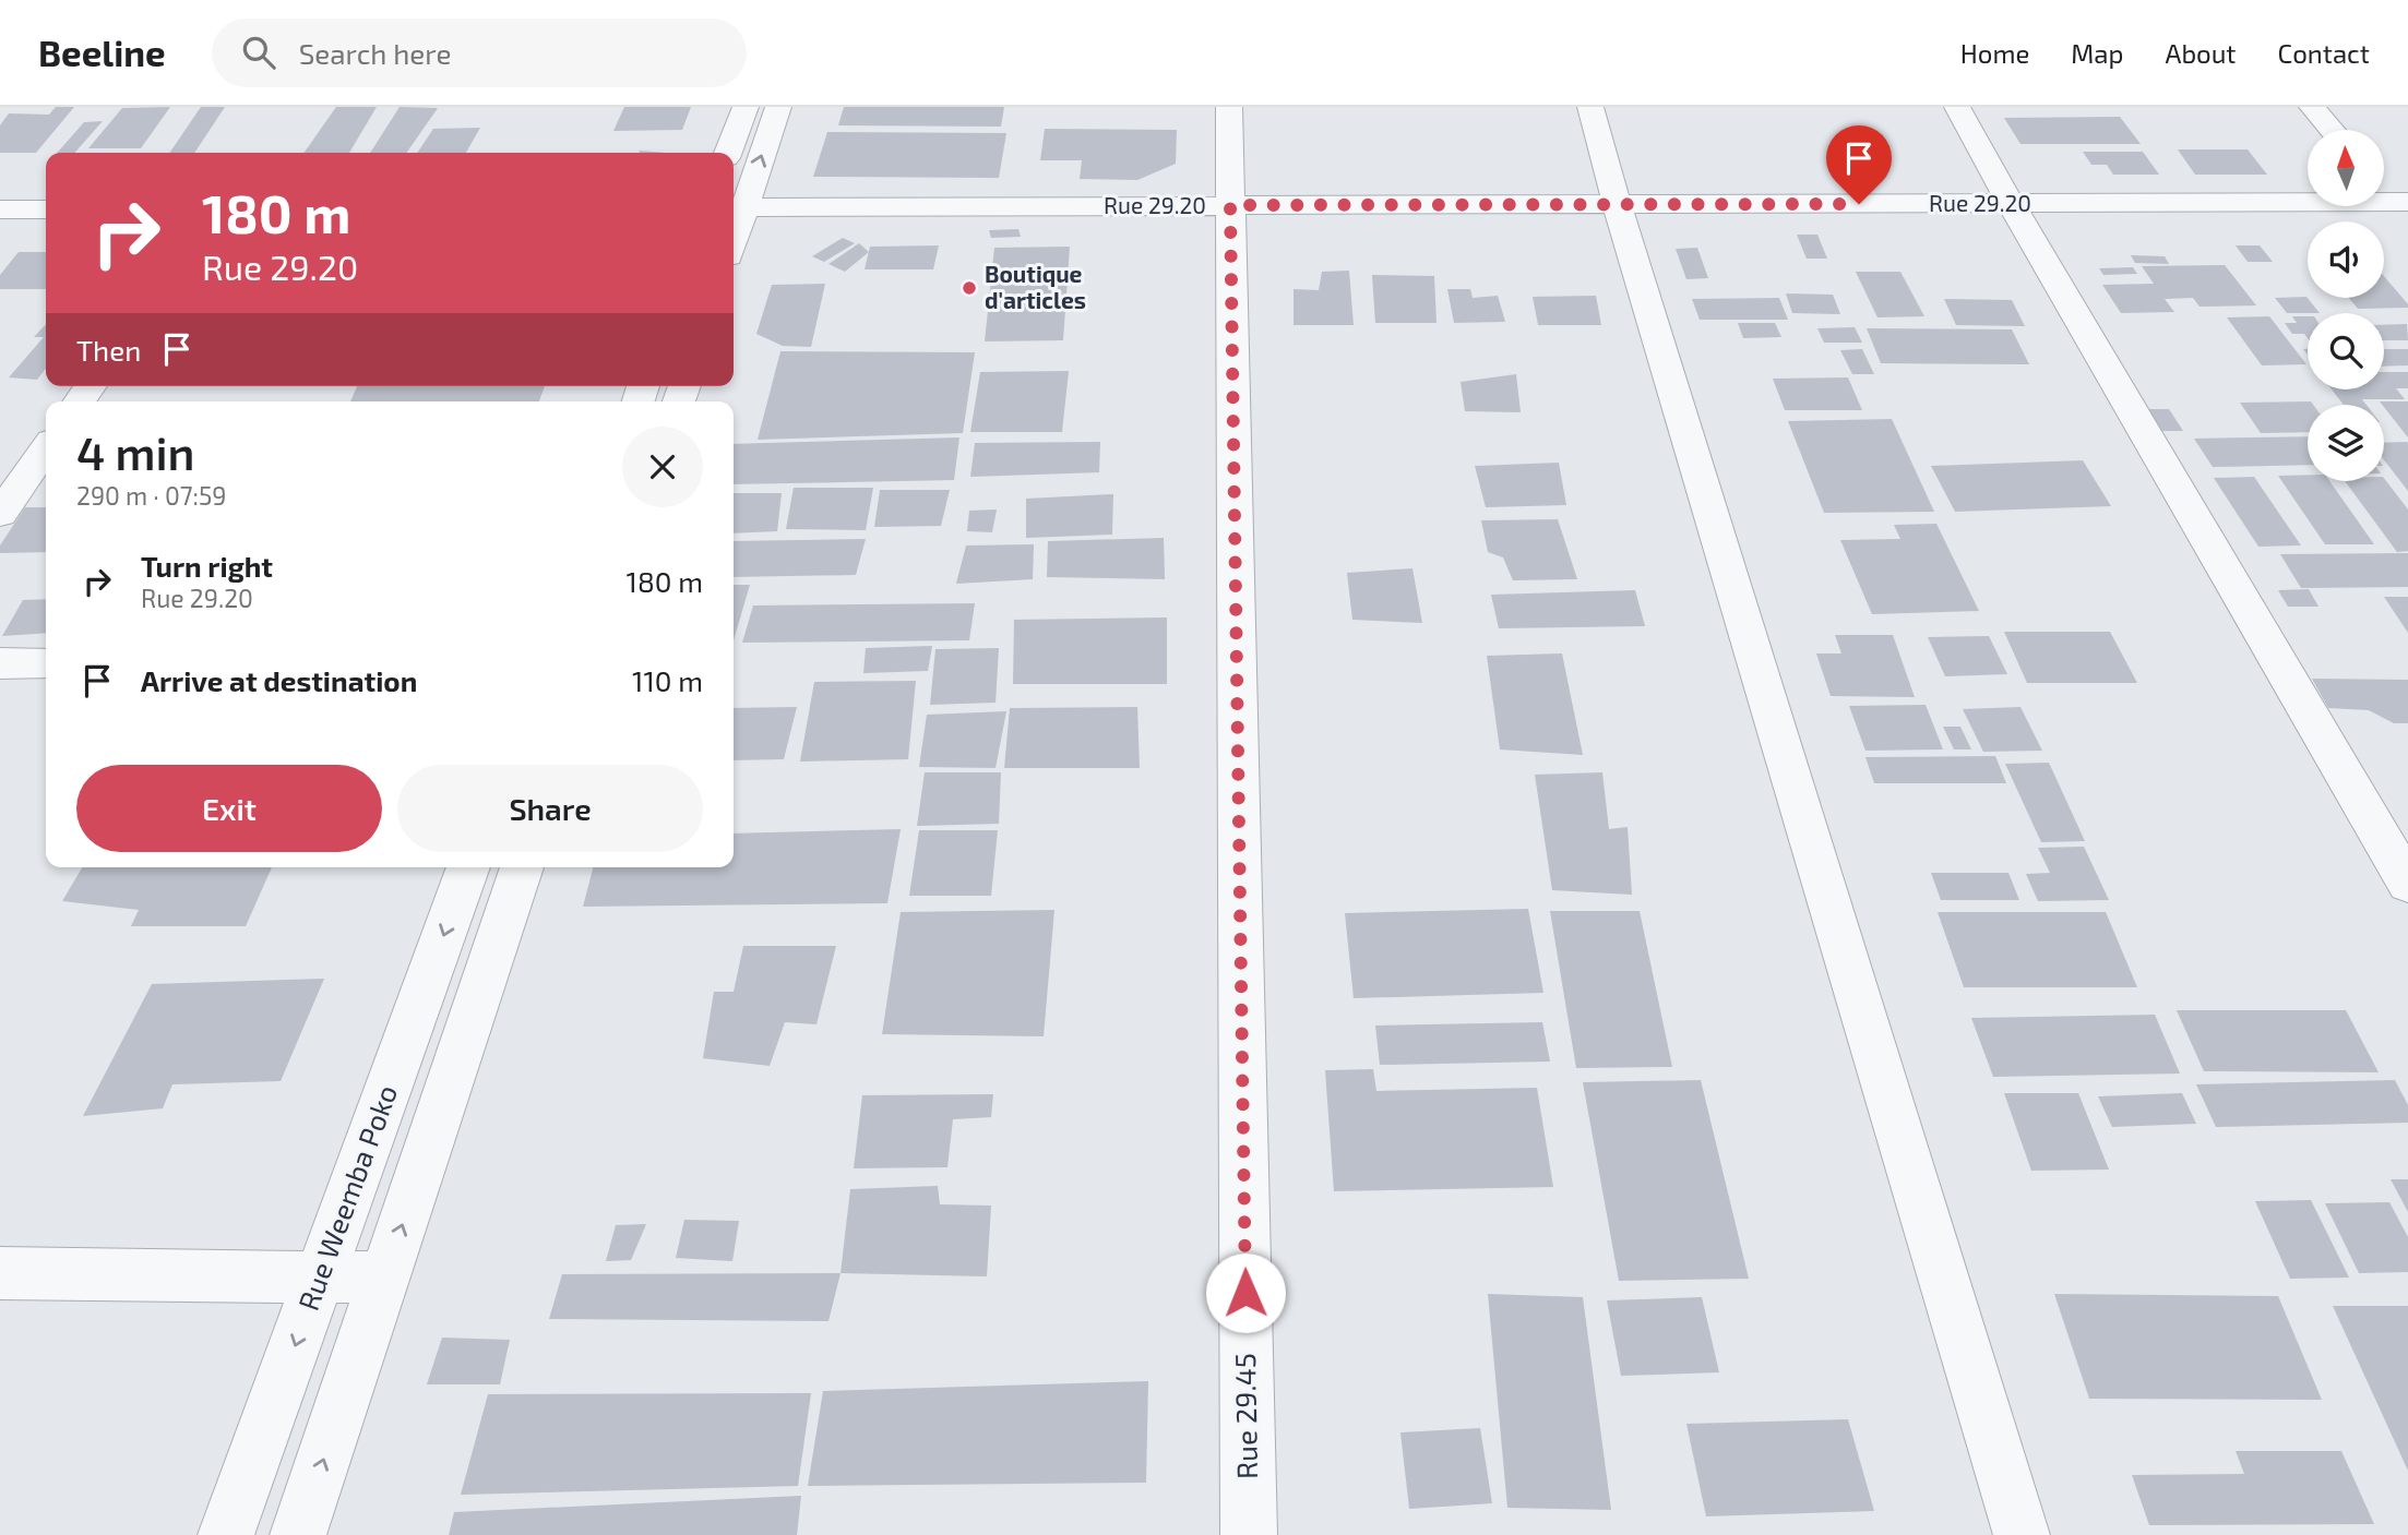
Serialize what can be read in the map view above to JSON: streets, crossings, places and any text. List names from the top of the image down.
{
  "streets": {
    "street": ["Rue 29.20", "Rue Weemba Poko", "Rue 29.45"]
  },
  "crossings": [
    ["Rue 29.20", "Rue 29.45"]
  ],
  "places": ["Boutique d'articles"],
  "north": "top",
  "page": {
    "header": "Beeline",
    "search": "Search here",
    "nav": [
      "Home",
      "Map",
      "About",
      "Contact"
    ],
    "turn": ["180 m", "Rue 29.20"],
    "then": "Then",
    "heading": ["4 min", "290 m · 07:59"],
    "list": [
      {
        "name": "Turn right",
        "note": "Rue 29.20",
        "value": "180 m"
      },
      {
        "name": "Arrive at destination",
        "value": "110 m"
      }
    ],
    "buttons": ["Exit", "Share"]
  }
}
